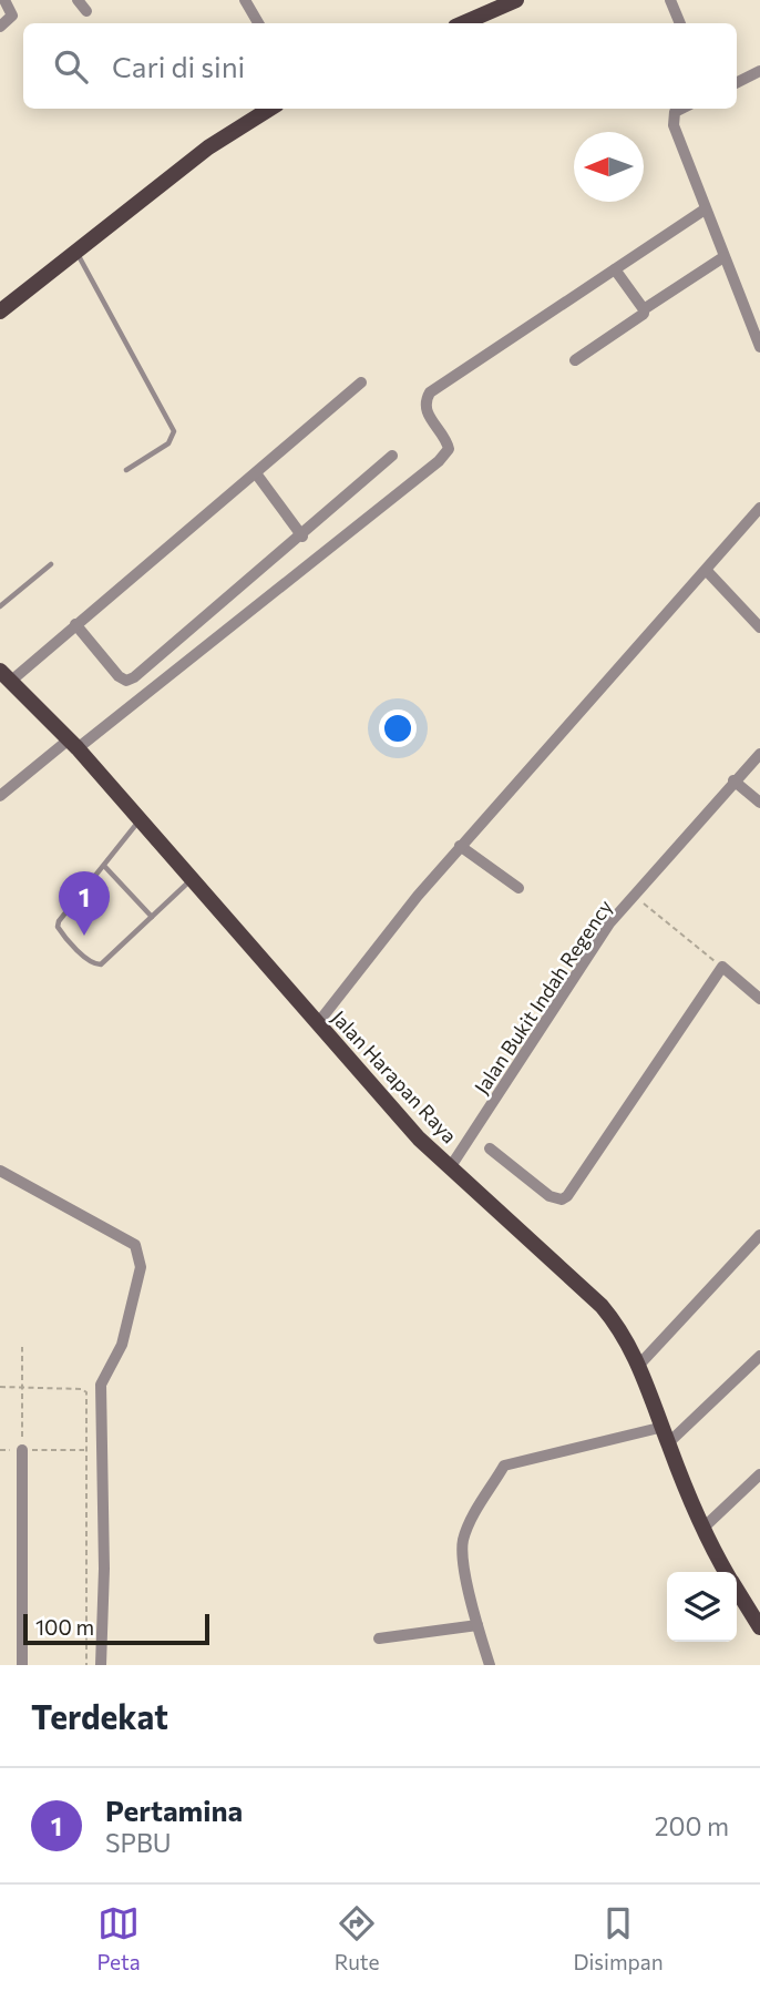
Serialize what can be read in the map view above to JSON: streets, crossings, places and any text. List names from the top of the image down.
{
  "streets": {
    "main road": ["Jalan Harapan Raya"],
    "street": ["Jalan Bukit Indah Regency"]
  },
  "crossings": [
    ["Jalan Bukit Indah Regency", "Jalan Harapan Raya"]
  ],
  "scale_bar": "100 m",
  "north": "left",
  "page": {
    "search": "Cari di sini",
    "pins": "1",
    "scale": "100 m",
    "heading": "Terdekat",
    "list": [
      {
        "mark": "1",
        "name": "Pertamina",
        "note": "SPBU",
        "value": "200 m"
      }
    ],
    "nav": ["Peta", "Rute", "Disimpan"]
  }
}
